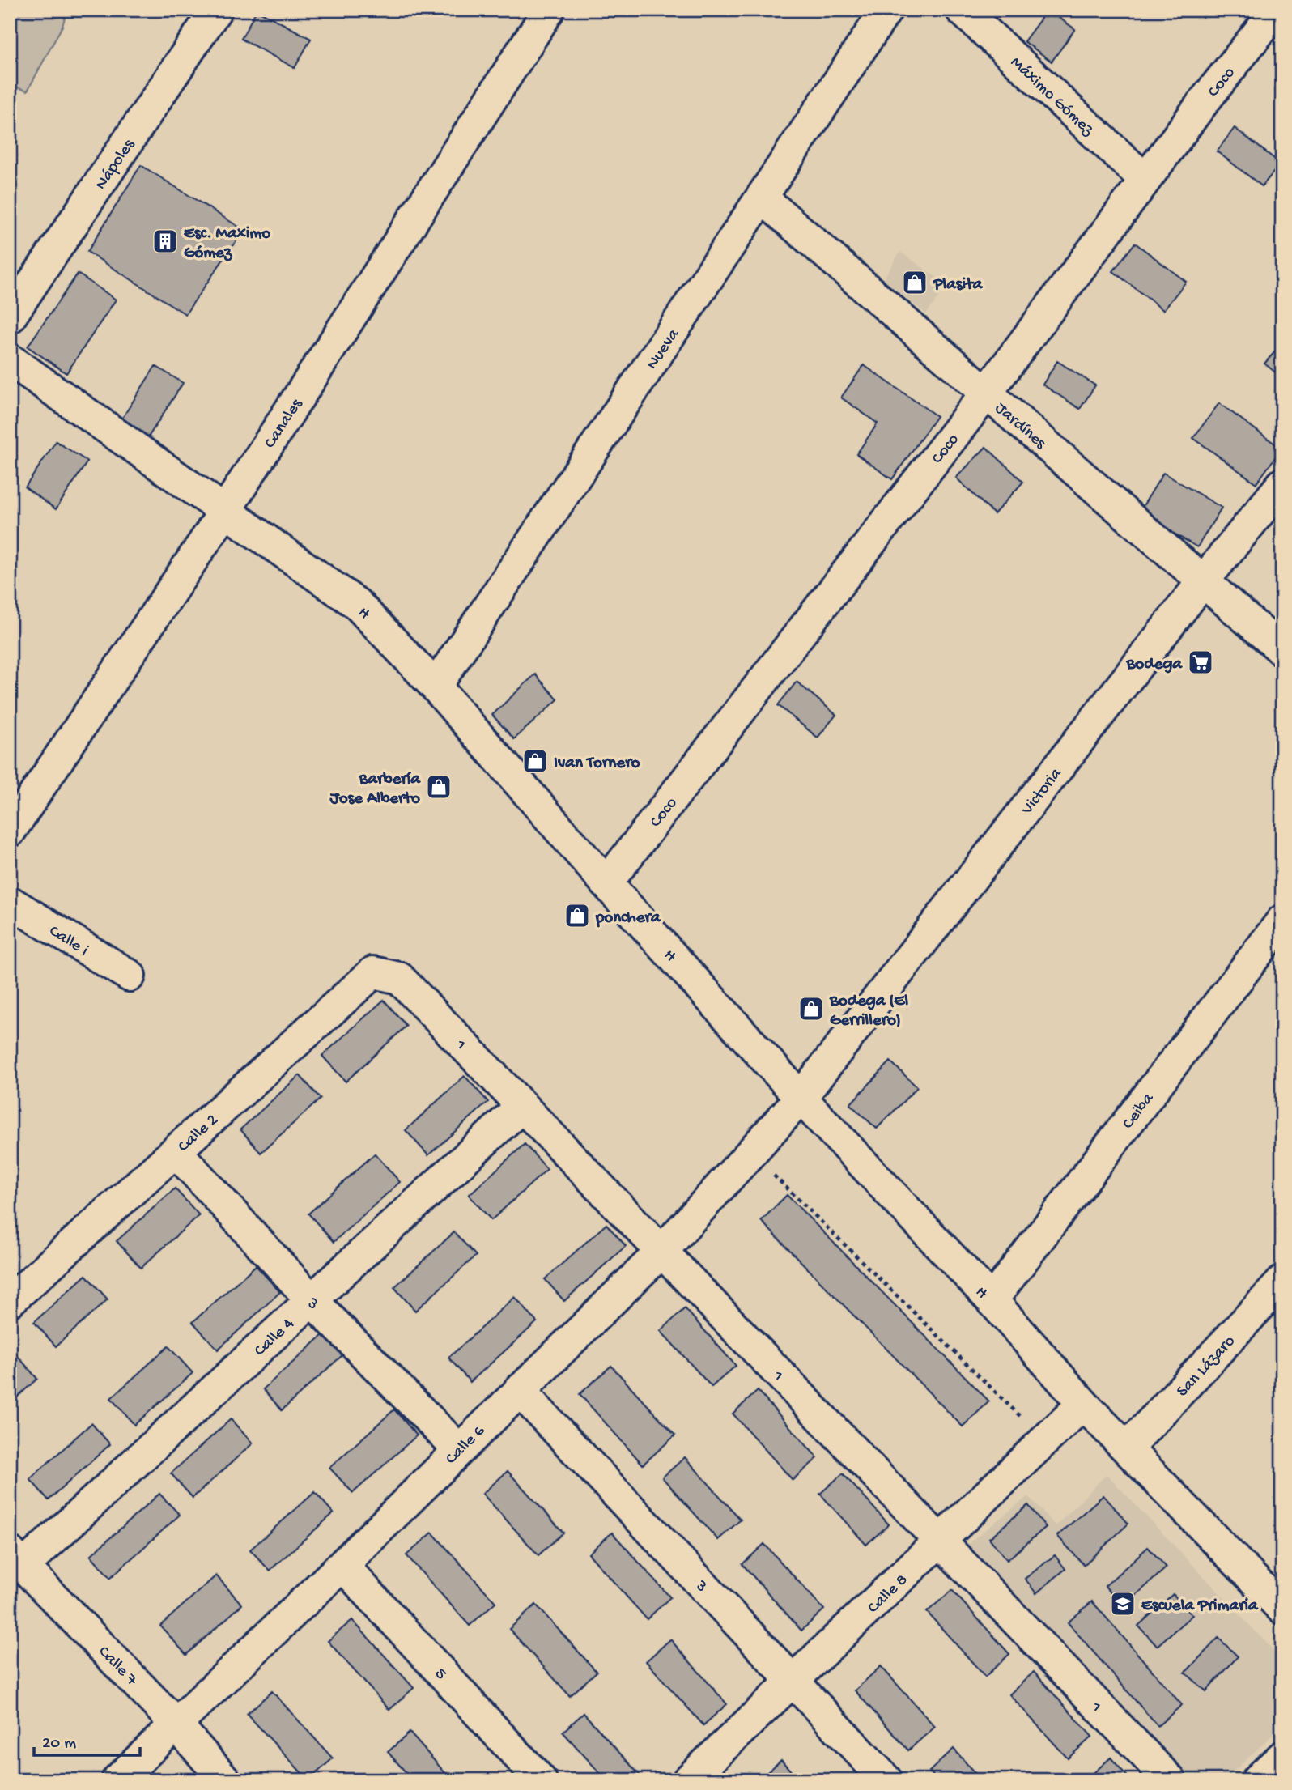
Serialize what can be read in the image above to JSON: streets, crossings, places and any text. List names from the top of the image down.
{
  "streets": {
    "street": [
      "Coco",
      "Máximo Gómez",
      "Nápoles",
      "Nueva",
      "Canales",
      "Jardínes",
      "H",
      "Victoria",
      "Calle i",
      "1",
      "Ceiba",
      "Calle 2",
      "3",
      "Calle 4",
      "San Lázaro",
      "Calle 6",
      "Calle 8",
      "Calle 7",
      "5"
    ]
  },
  "crossings": [
    ["Coco", "Máximo Gómez"],
    ["Coco", "Jardínes"],
    ["Coco", "H"],
    ["Nueva", "Jardínes"],
    ["Nueva", "H"],
    ["Canales", "H"],
    ["Jardínes", "Victoria"],
    ["H", "Victoria"],
    ["H", "Ceiba"],
    ["H", "San Lázaro"],
    ["H", "Calle 6"],
    ["H", "Calle 8"],
    ["Victoria", "Calle 6"],
    ["1", "Calle 2"],
    ["1", "Calle 4"],
    ["1", "Calle 6"],
    ["1", "Calle 8"],
    ["Calle 2", "3"],
    ["3", "Calle 4"],
    ["3", "Calle 6"],
    ["3", "Calle 8"],
    ["Calle 4", "Calle 7"],
    ["Calle 6", "Calle 7"],
    ["Calle 6", "5"]
  ],
  "places": {
    "building": ["Esc. Maximo Gómez"],
    "shop": [
      "Plasita",
      "Ivan Tornero",
      "Barbería Jose Alberto",
      "ponchera",
      "Bodega (El Gerrillero)"
    ],
    "supermarket": ["Bodega"],
    "school or university": ["Escuela Primaria"]
  },
  "scale_bar": "20 m"
}
